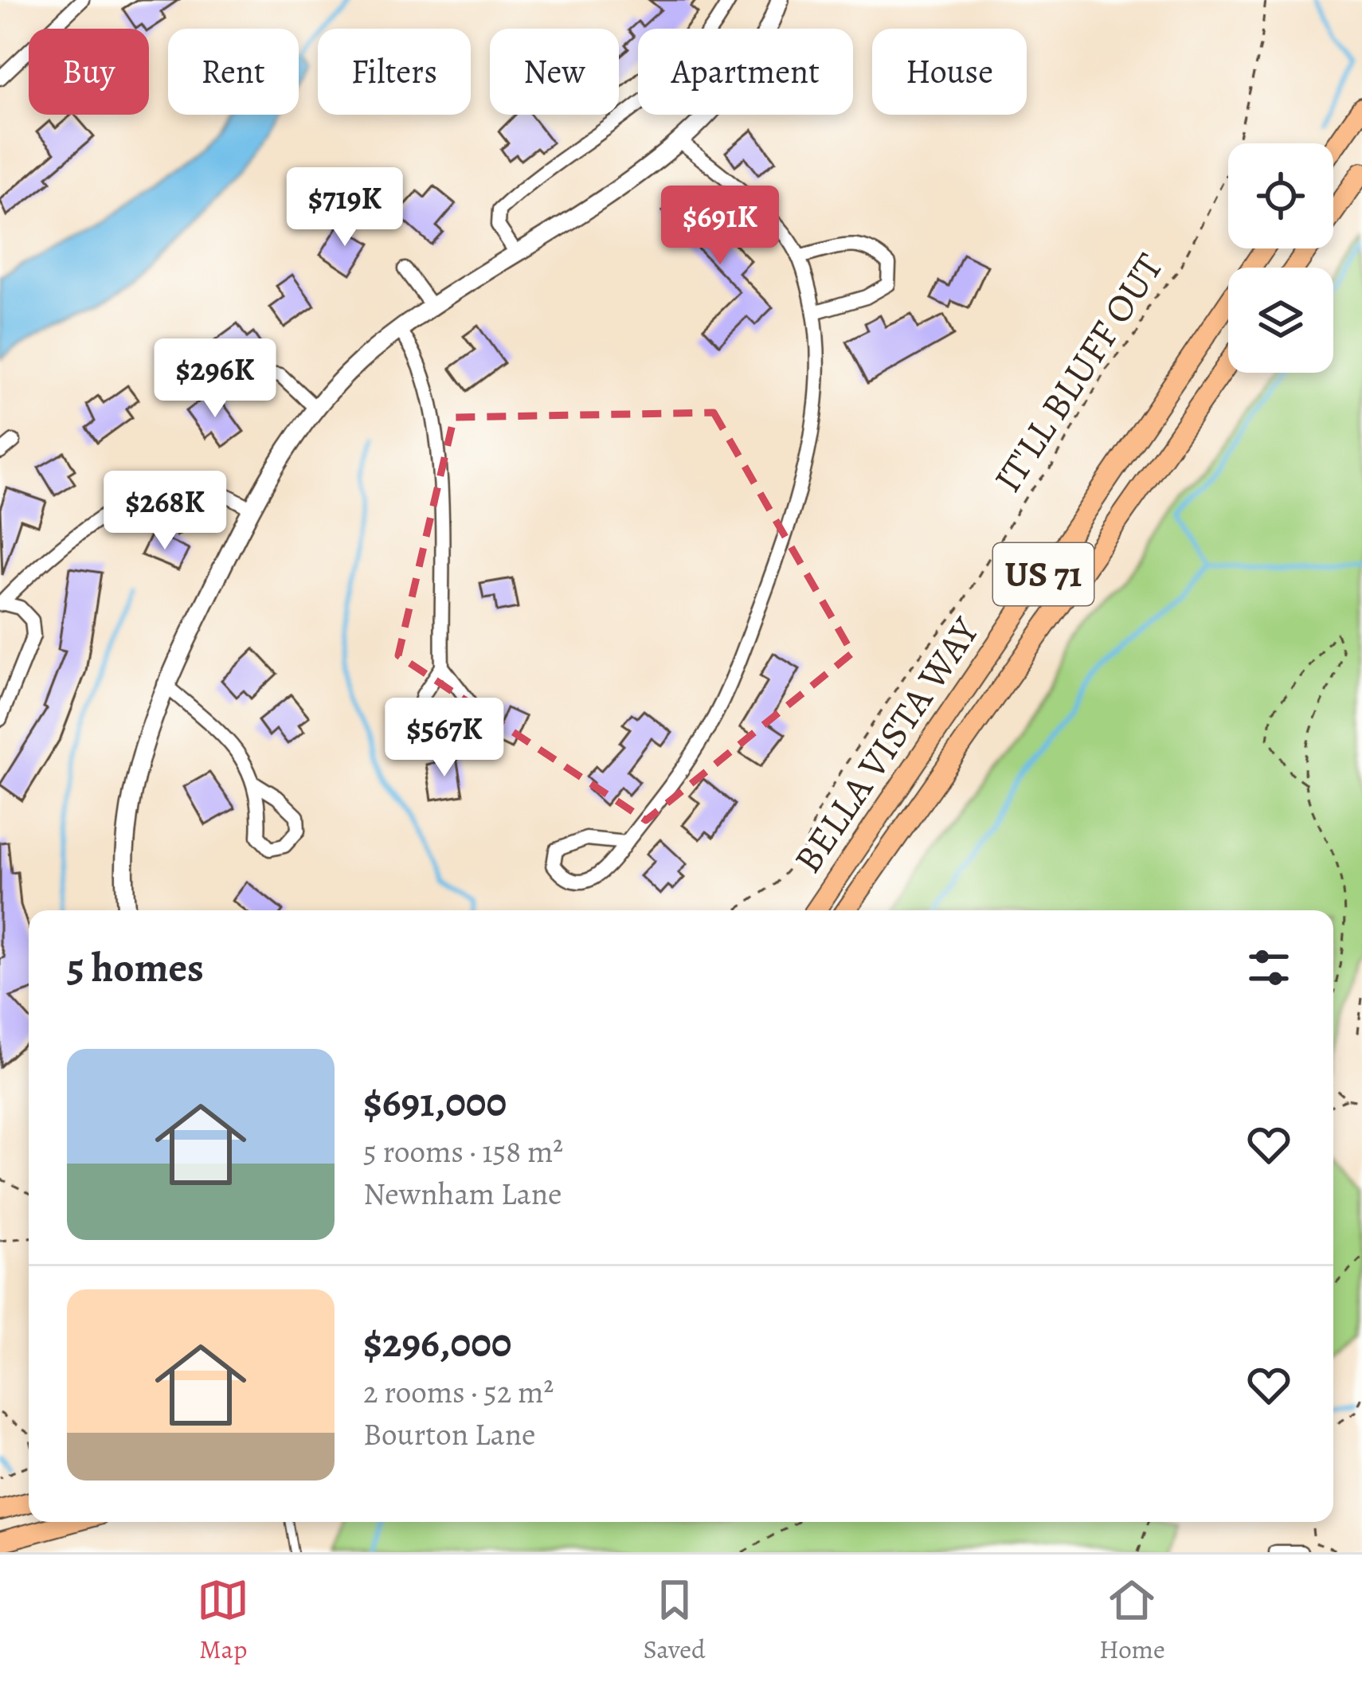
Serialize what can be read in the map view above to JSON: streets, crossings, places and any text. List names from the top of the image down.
{
  "streets": {
    "main road": ["US 71", "BELLA VISTA WAY"],
    "path": ["IT'LL BLUFF OUT"]
  },
  "page": {
    "chip": [
      "Buy",
      "Rent",
      "Filters",
      "New",
      "Apartment",
      "House"
    ],
    "price": [
      "$719K",
      "$691K",
      "$296K",
      "$268K",
      "$567K"
    ],
    "heading": "5 homes",
    "list": [
      {
        "name": "$691,000",
        "note": "5 rooms · 158 m² · Newnham Lane"
      },
      {
        "name": "$296,000",
        "note": "2 rooms · 52 m² · Bourton Lane"
      }
    ],
    "tabs": ["Map", "Saved", "Home"]
  }
}
